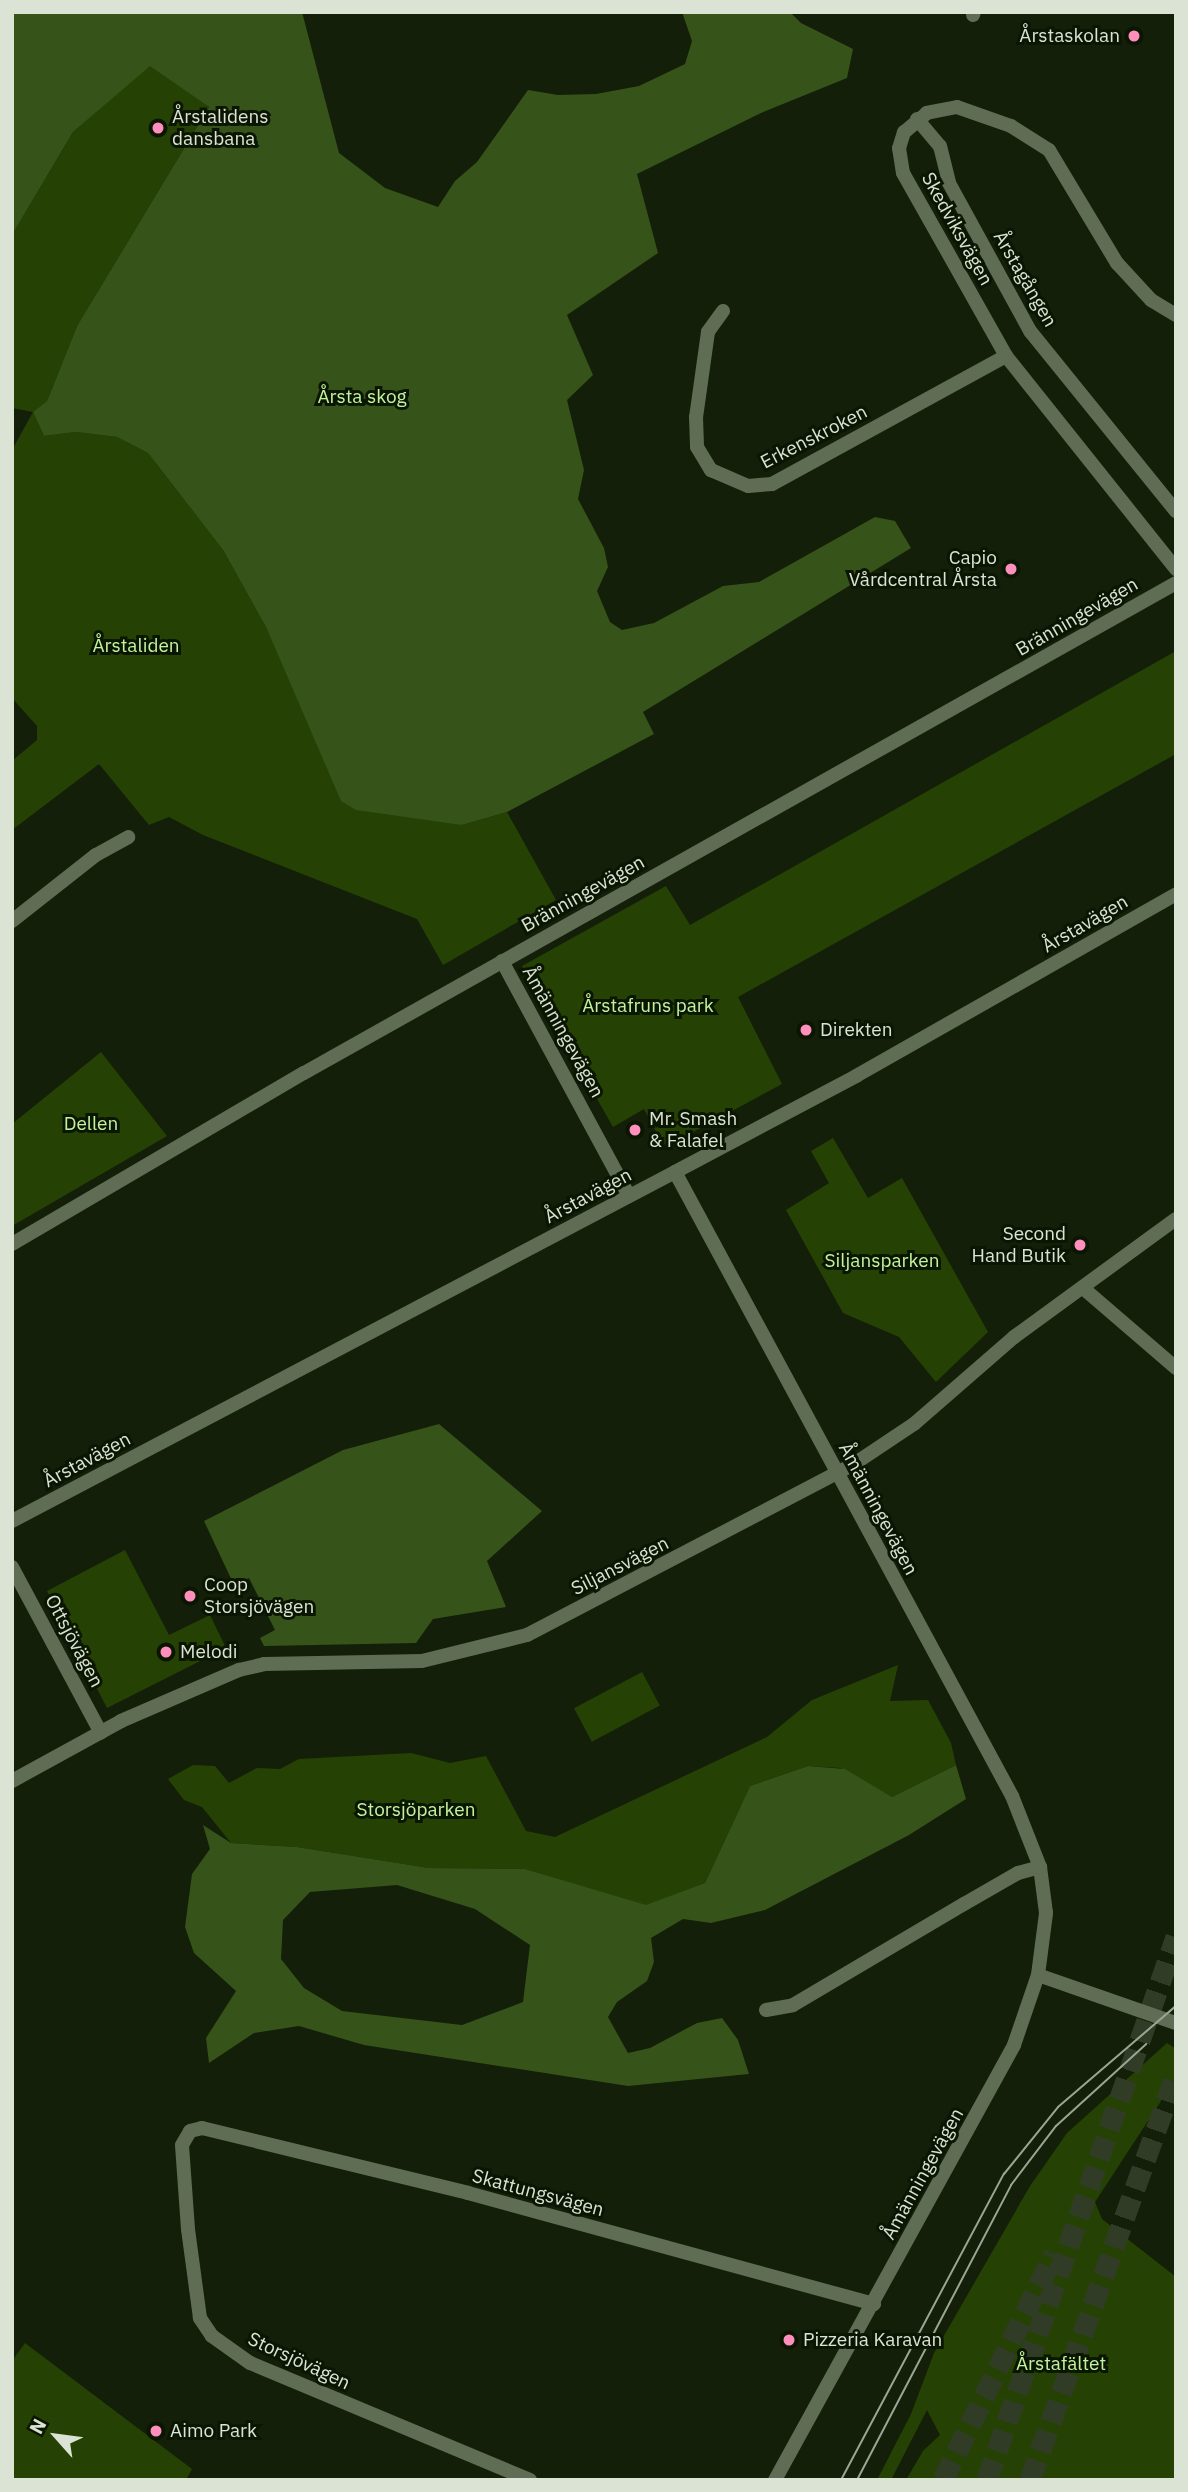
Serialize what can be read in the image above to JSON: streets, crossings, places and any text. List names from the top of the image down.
{
  "streets": {
    "street": [
      "Skedviksvägen",
      "Årstagången",
      "Erkenskroken",
      "Bränningevägen",
      "Årstavägen",
      "Åmänningevägen",
      "Siljansvägen",
      "Ottsjövägen",
      "Skattungsvägen",
      "Storsjövägen"
    ]
  },
  "crossings": [
    ["Skedviksvägen", "Årstagången"],
    ["Skedviksvägen", "Erkenskroken"],
    ["Bränningevägen", "Åmänningevägen"],
    ["Årstavägen", "Åmänningevägen"],
    ["Åmänningevägen", "Siljansvägen"],
    ["Åmänningevägen", "Skattungsvägen"],
    ["Siljansvägen", "Ottsjövägen"],
    ["Skattungsvägen", "Storsjövägen"]
  ],
  "parks": [
    "Årsta skog",
    "Årstaliden",
    "Årstafruns park",
    "Dellen",
    "Siljansparken",
    "Storsjöparken",
    "Årstafältet"
  ],
  "places": [
    "Årstaskolan",
    "Årstalidens dansbana",
    "Capio Vårdcentral Årsta",
    "Direkten",
    "Mr. Smash & Falafel",
    "Second Hand Butik",
    "Coop Storsjövägen",
    "Melodi",
    "Pizzeria Karavan",
    "Aimo Park"
  ],
  "north": "top left"
}
